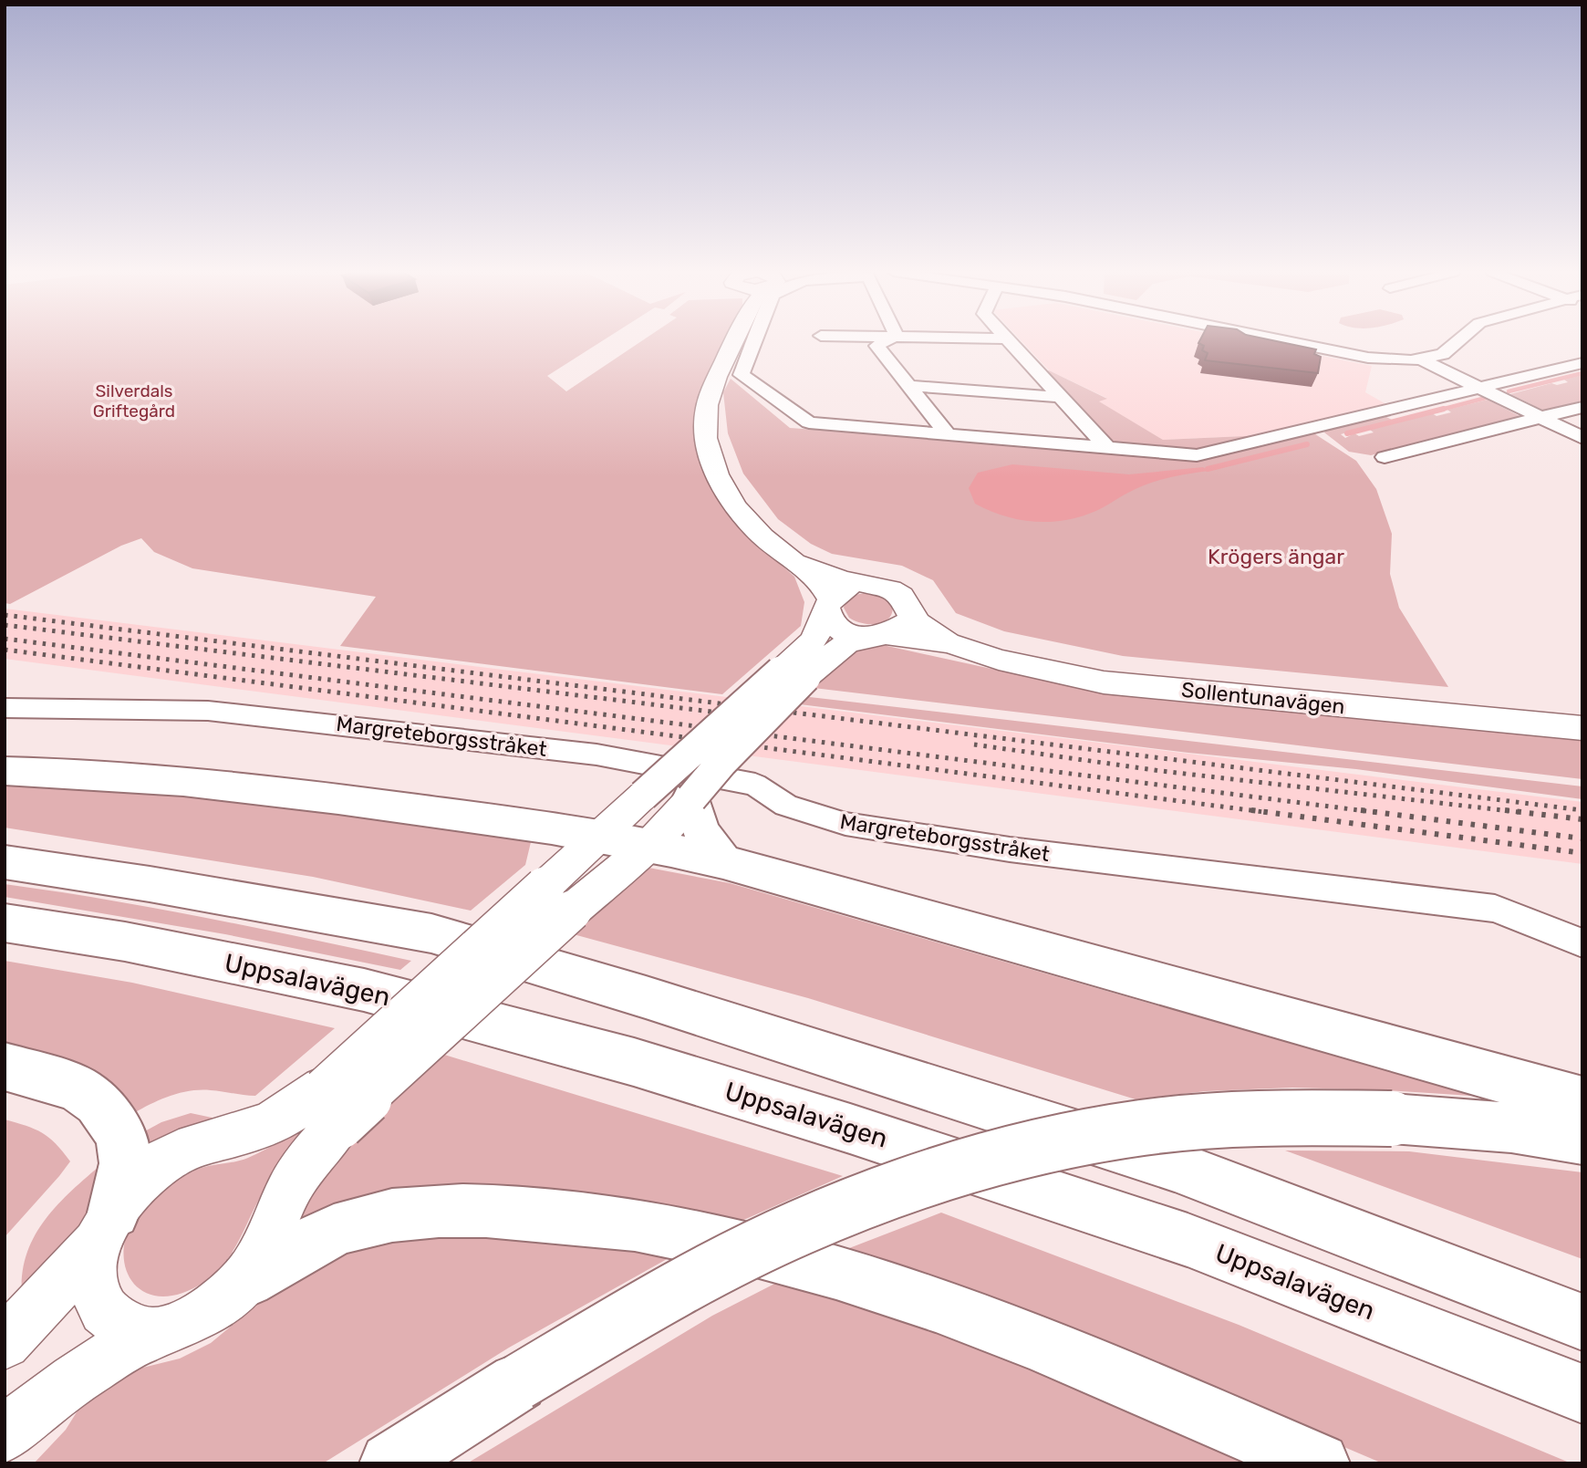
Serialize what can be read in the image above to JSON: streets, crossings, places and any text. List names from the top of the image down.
{
  "streets": {
    "highway": ["Uppsalavägen"],
    "street": ["Sollentunavägen", "Margreteborgsstråket"]
  },
  "parks": ["Silverdals Griftegård", "Krögers ängar"]
}
